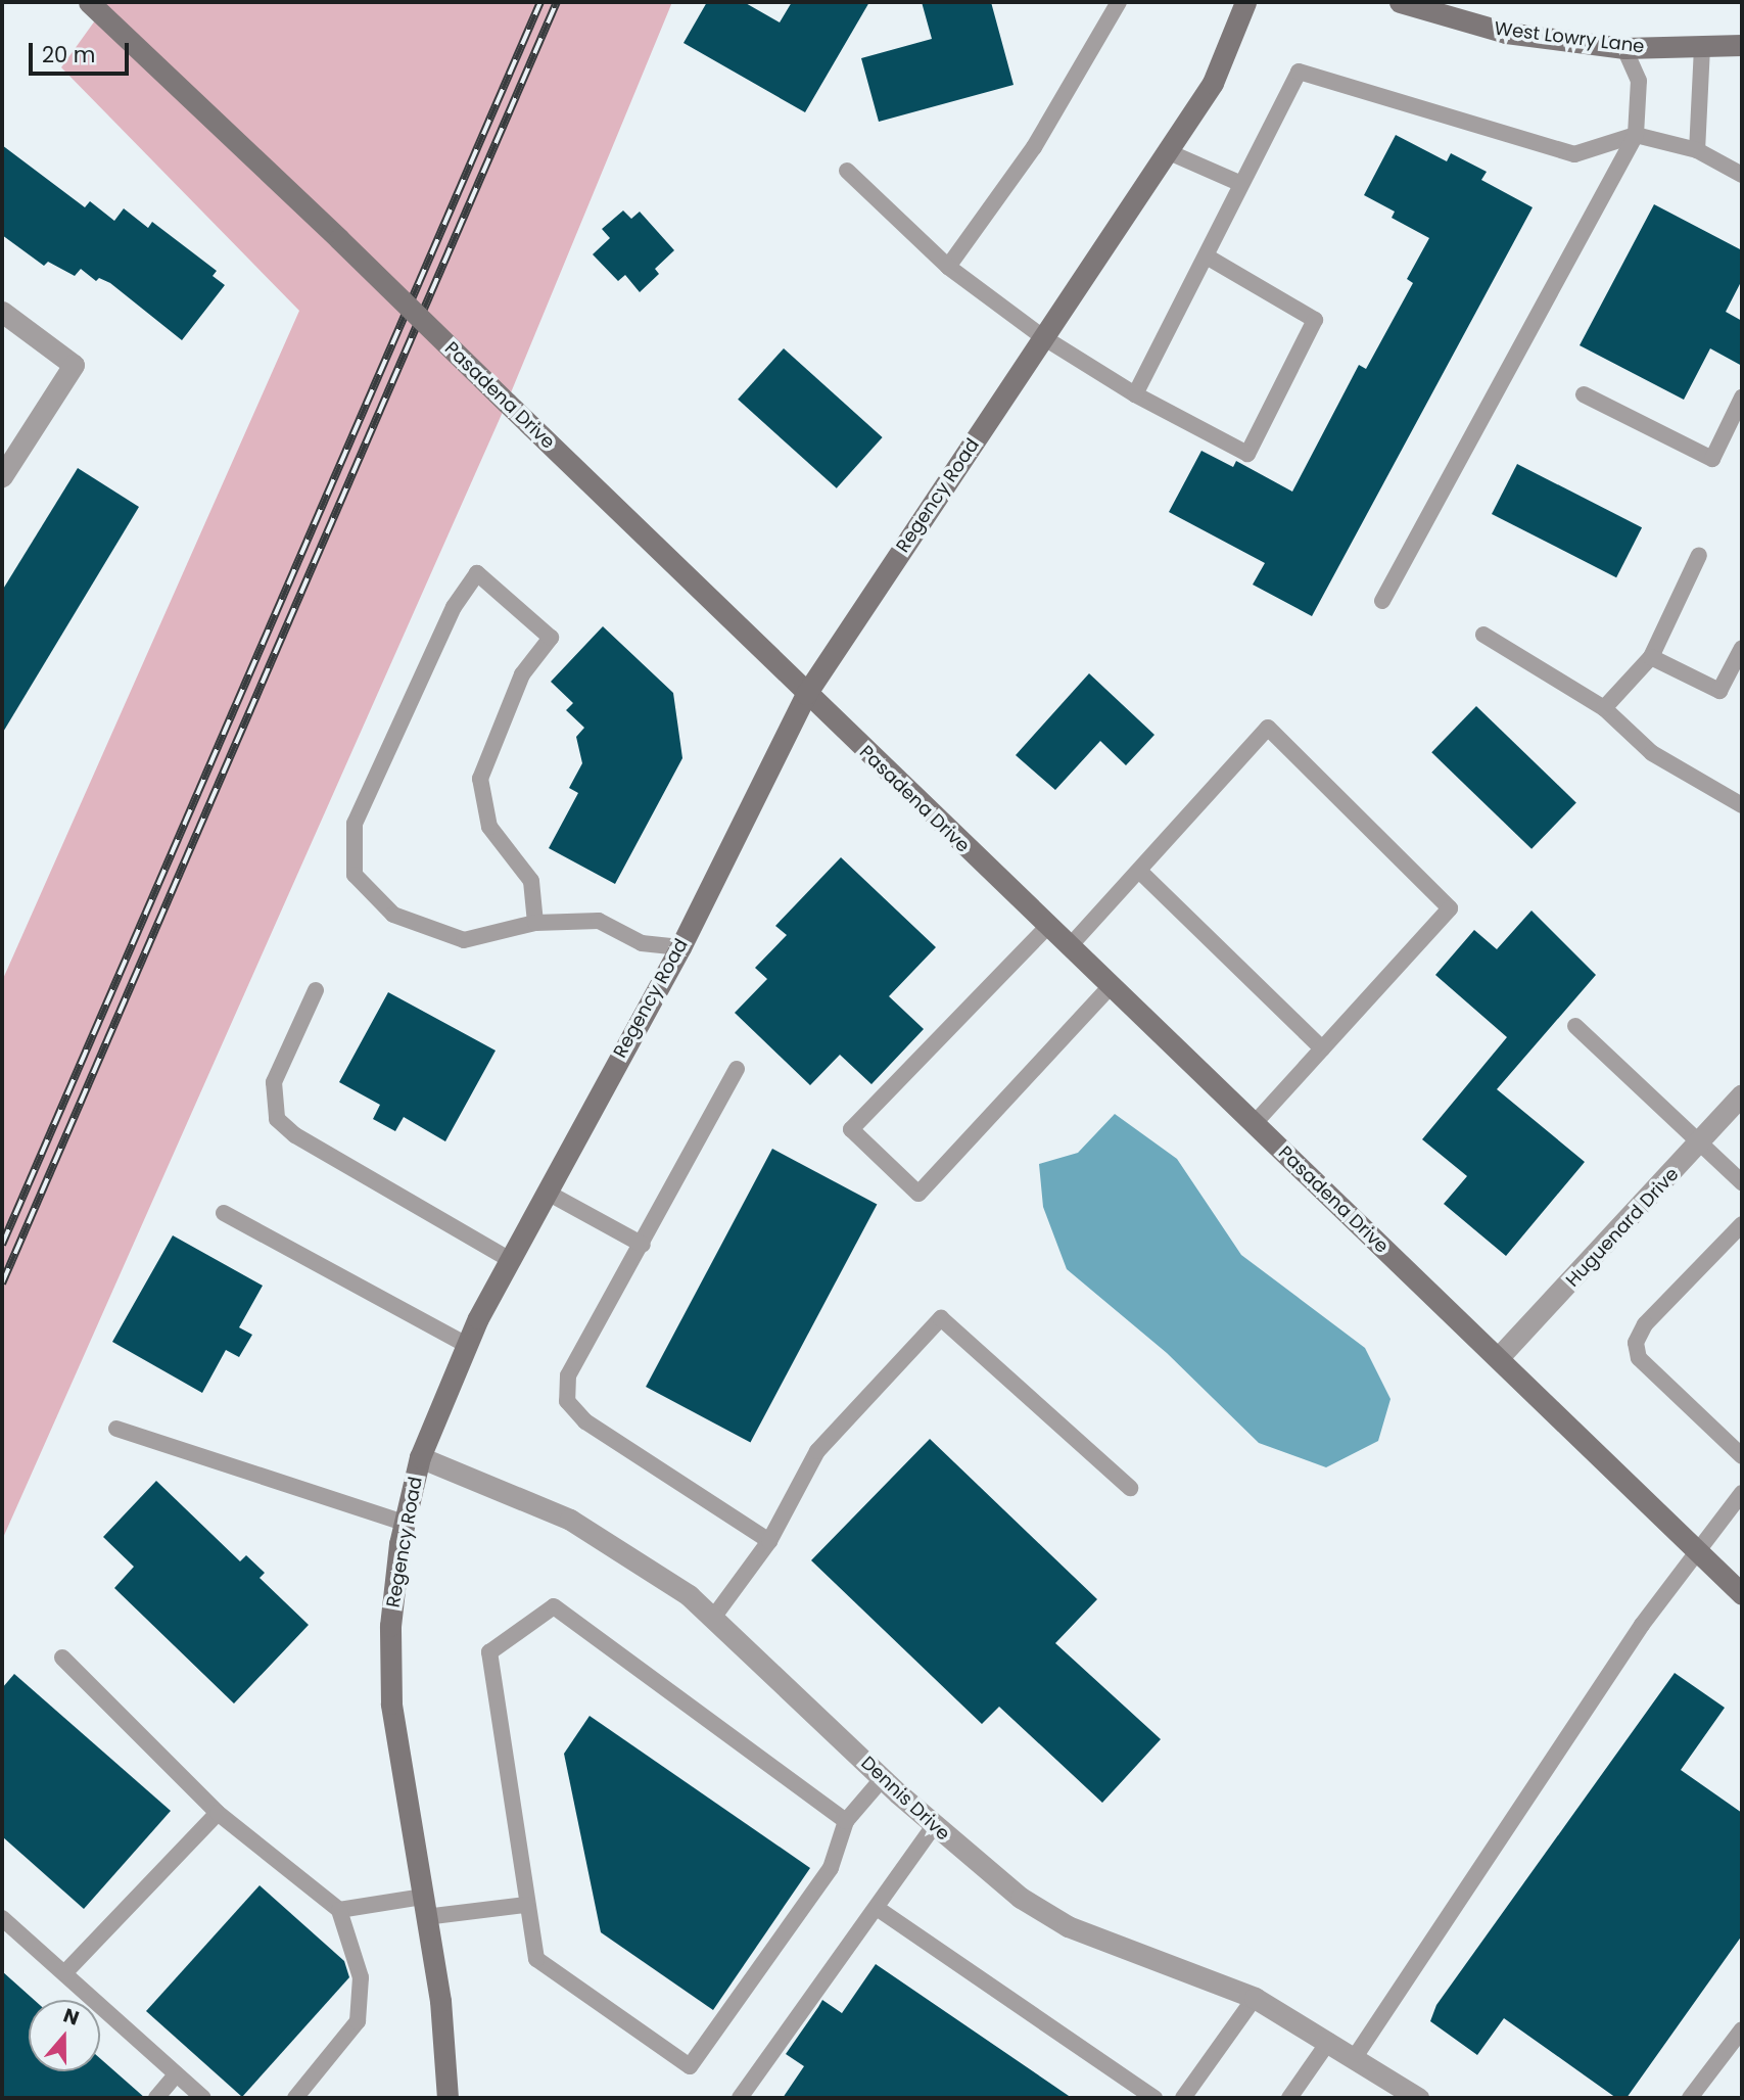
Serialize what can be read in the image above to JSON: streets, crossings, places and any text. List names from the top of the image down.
{
  "streets": {
    "street": [
      "West Lowry Lane",
      "Pasadena Drive",
      "Regency Road",
      "Huguenard Drive",
      "Dennis Drive"
    ]
  },
  "crossings": [
    ["Pasadena Drive", "Regency Road"],
    ["Pasadena Drive", "Huguenard Drive"],
    ["Regency Road", "Dennis Drive"]
  ],
  "scale_bar": "20 m",
  "north": "top"
}
